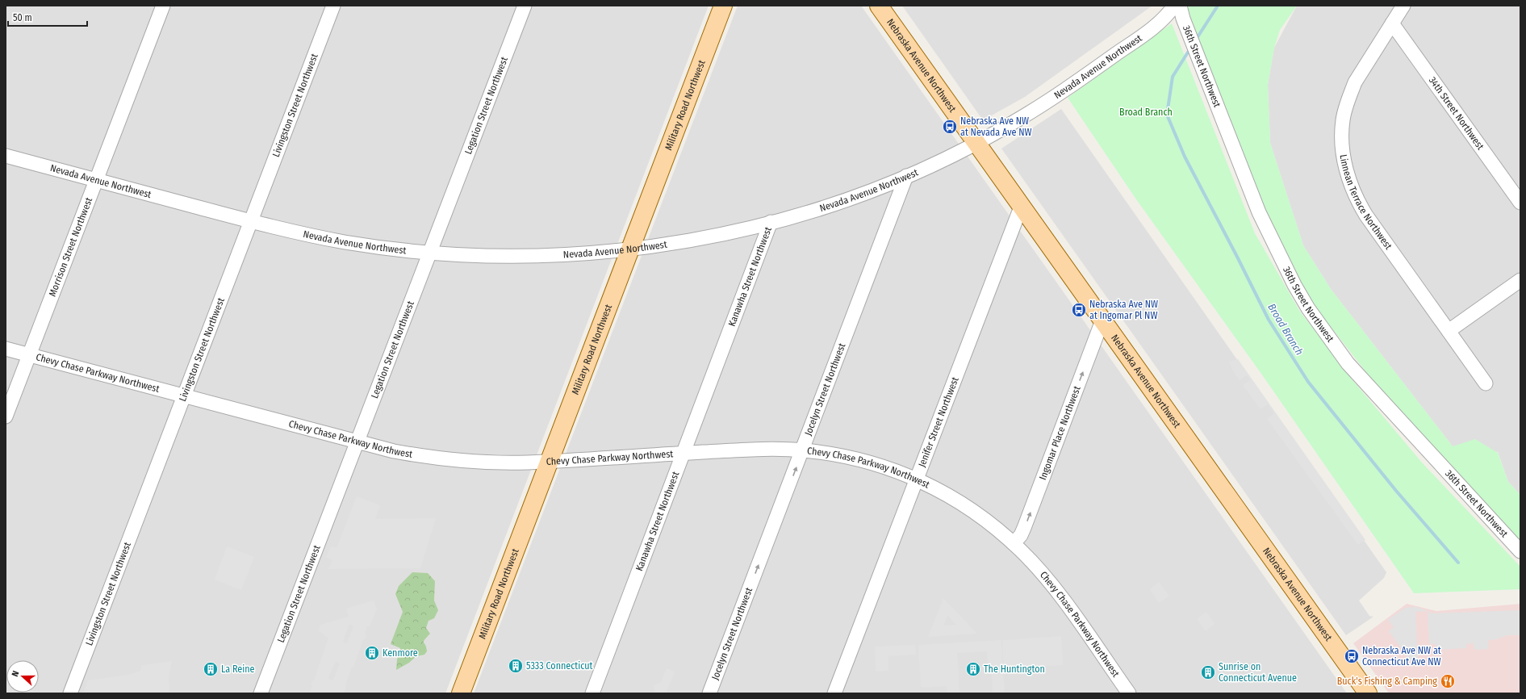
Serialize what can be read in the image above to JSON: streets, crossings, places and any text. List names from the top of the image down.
{
  "streets": {
    "main road": ["Nebraska Avenue Northwest", "Military Road Northwest"],
    "street": [
      "Nevada Avenue Northwest",
      "36th Street Northwest",
      "Legation Street Northwest",
      "Livingston Street Northwest",
      "34th Street Northwest",
      "Linnean Terrace Northwest",
      "Morrison Street Northwest",
      "Kanawha Street Northwest",
      "Chevy Chase Parkway Northwest",
      "Jocelyn Street Northwest",
      "Jenifer Street Northwest",
      "Ingomar Place Northwest"
    ]
  },
  "crossings": [
    ["Nebraska Avenue Northwest", "Nevada Avenue Northwest"],
    ["Nebraska Avenue Northwest", "Jenifer Street Northwest"],
    ["Nebraska Avenue Northwest", "Ingomar Place Northwest"],
    ["Nevada Avenue Northwest", "Legation Street Northwest"],
    ["Nevada Avenue Northwest", "Military Road Northwest"],
    ["Nevada Avenue Northwest", "Livingston Street Northwest"],
    ["Nevada Avenue Northwest", "Morrison Street Northwest"],
    ["Nevada Avenue Northwest", "Kanawha Street Northwest"],
    ["Nevada Avenue Northwest", "Jocelyn Street Northwest"],
    ["Legation Street Northwest", "Chevy Chase Parkway Northwest"],
    ["Military Road Northwest", "Chevy Chase Parkway Northwest"],
    ["Livingston Street Northwest", "Chevy Chase Parkway Northwest"],
    ["34th Street Northwest", "Linnean Terrace Northwest"],
    ["Morrison Street Northwest", "Chevy Chase Parkway Northwest"],
    ["Kanawha Street Northwest", "Chevy Chase Parkway Northwest"],
    ["Chevy Chase Parkway Northwest", "Jocelyn Street Northwest"],
    ["Chevy Chase Parkway Northwest", "Jenifer Street Northwest"],
    ["Chevy Chase Parkway Northwest", "Ingomar Place Northwest"]
  ],
  "one_way": ["Jocelyn Street Northwest", "Ingomar Place Northwest"],
  "water": ["Broad Branch"],
  "parks": ["Broad Branch"],
  "places": {
    "bus stop": ["Nebraska Ave NW at Nevada Ave NW", "Nebraska Ave NW at Ingomar Pl NW", "Nebraska Ave NW at Connecticut Ave NW"],
    "building": [
      "Kenmore",
      "5333 Connecticut",
      "La Reine",
      "The Huntington",
      "Sunrise on Connecticut Avenue"
    ],
    "restaurant": ["Buck's Fishing & Camping"]
  },
  "scale_bar": "50 m",
  "north": "left"
}
